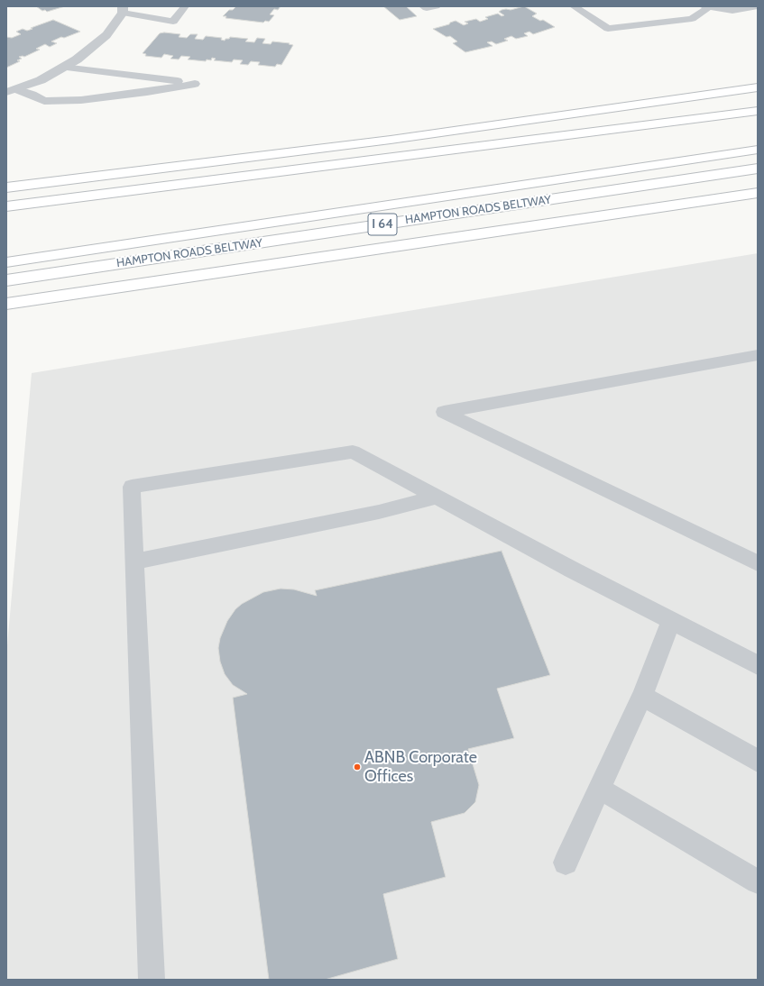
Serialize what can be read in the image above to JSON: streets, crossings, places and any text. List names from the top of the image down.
{
  "streets": {
    "highway": ["HAMPTON ROADS BELTWAY", "I 64"]
  },
  "places": ["ABNB Corporate Offices"]
}
